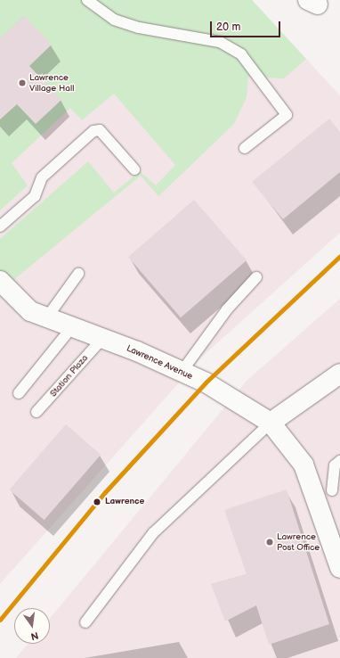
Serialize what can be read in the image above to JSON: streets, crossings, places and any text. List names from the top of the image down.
{
  "streets": {
    "street": ["Lawrence Avenue"],
    "lane": ["Station Plaza"]
  },
  "crossings": [
    ["Lawrence Avenue", "Station Plaza"]
  ],
  "places": ["Lawrence Village Hall", "Lawrence", "Lawrence Post Office"],
  "scale_bar": "20 m",
  "north": "bottom"
}
